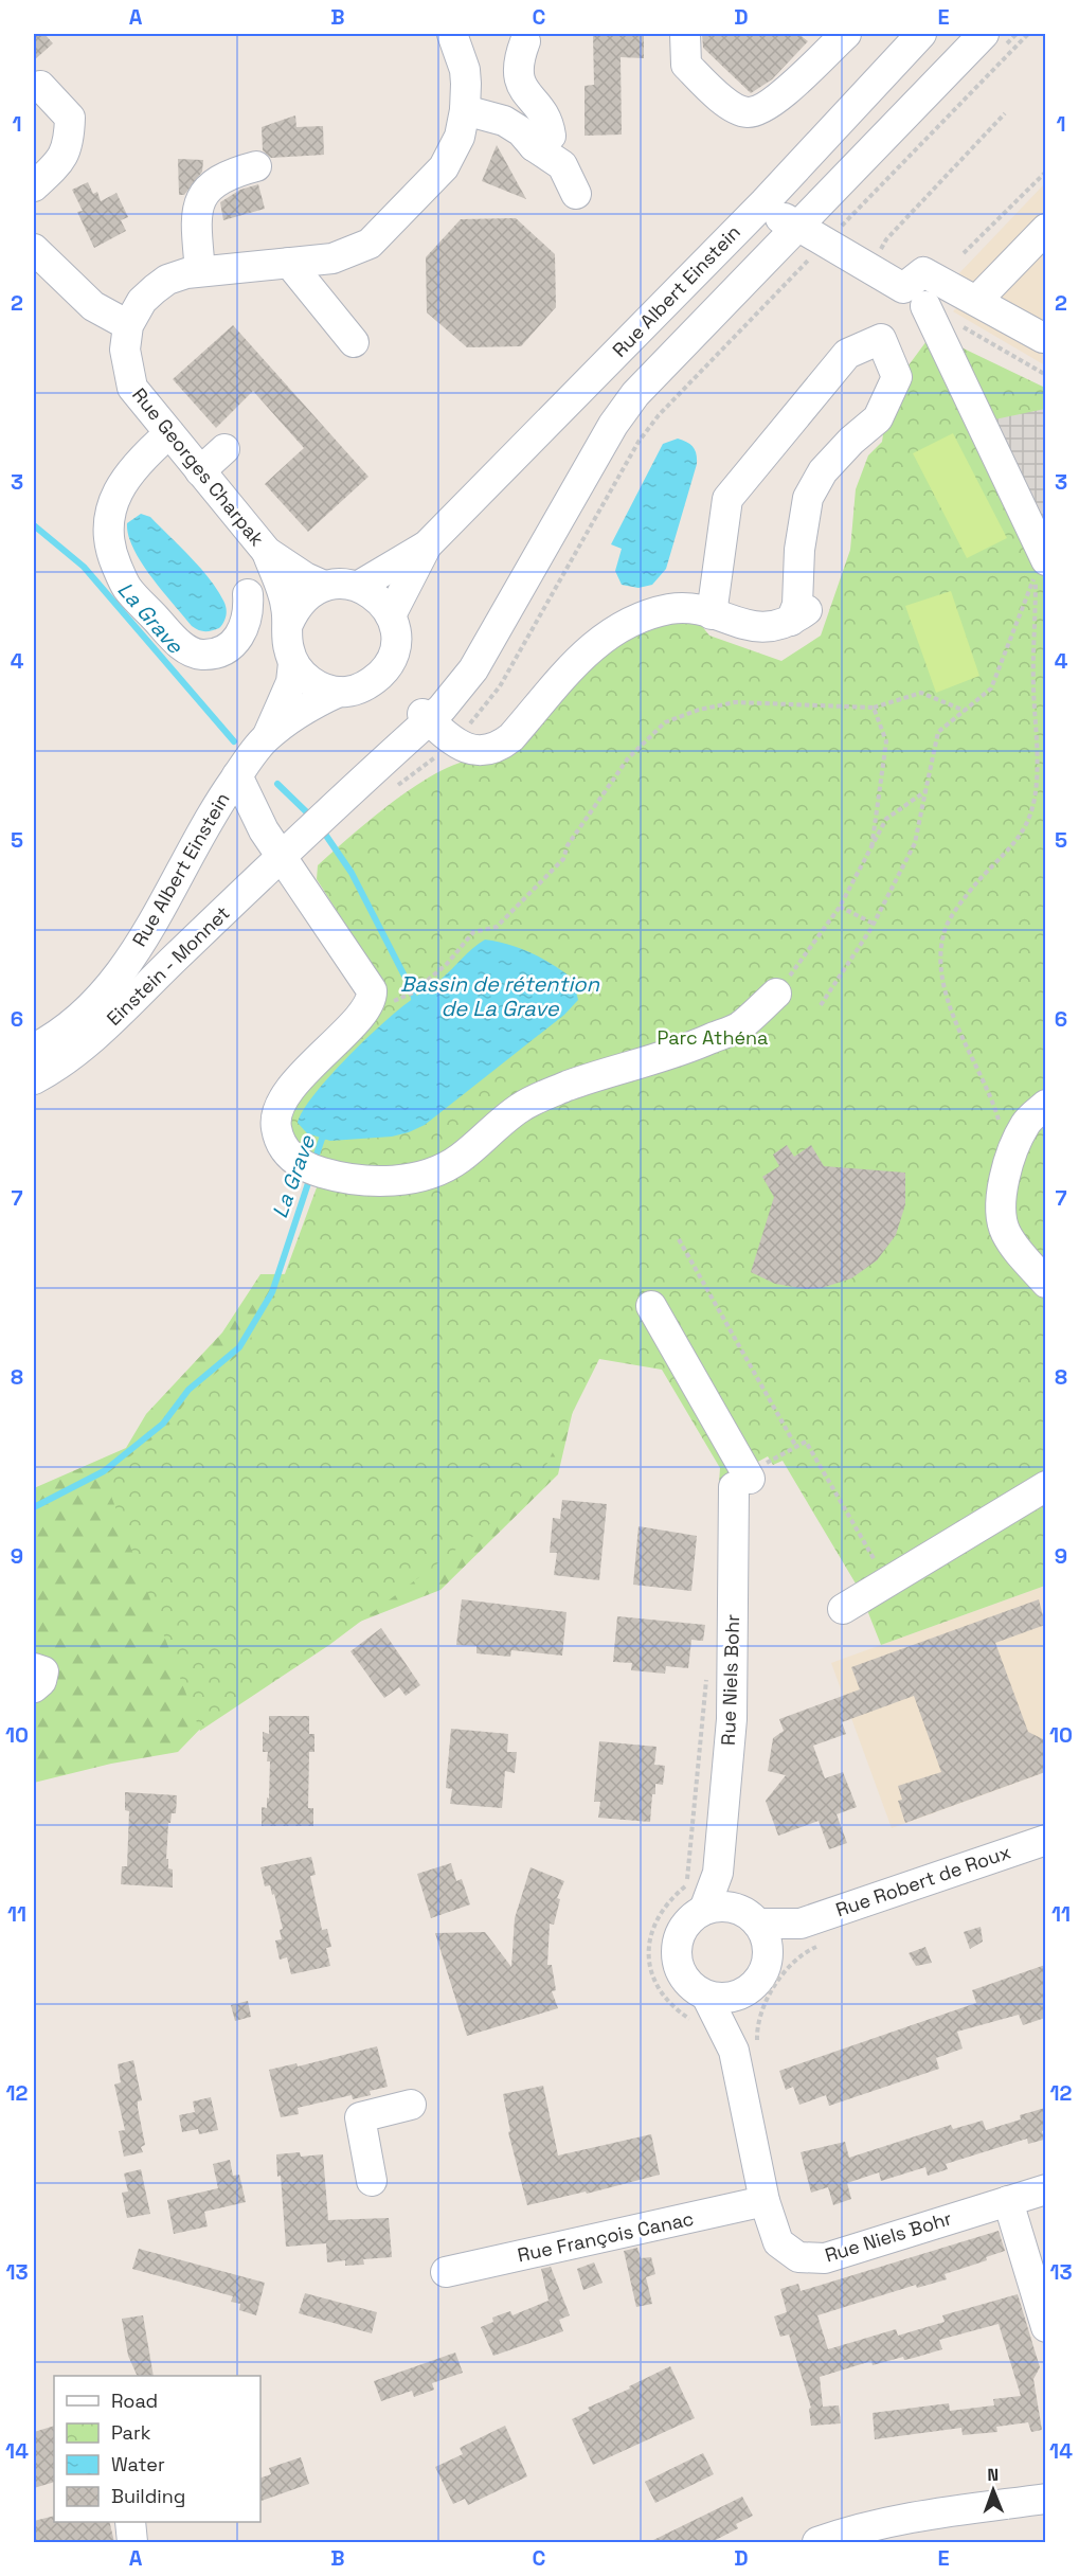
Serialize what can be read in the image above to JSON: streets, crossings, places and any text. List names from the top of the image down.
{
  "streets": {
    "street": [
      "Rue Albert Einstein",
      "Rue Georges Charpak",
      "Einstein - Monnet",
      "Rue Niels Bohr",
      "Rue Robert de Roux",
      "Rue François Canac"
    ]
  },
  "crossings": [
    ["Rue Niels Bohr", "Rue Robert de Roux"],
    ["Rue Niels Bohr", "Rue François Canac"]
  ],
  "water": ["La Grave", "Bassin de rétention de La Grave"],
  "parks": ["Parc Athéna"],
  "legend": [
    "Road",
    "Park",
    "Water",
    "Building"
  ],
  "north": "top",
  "grid": {
    "columns": [
      "A",
      "B",
      "C",
      "D",
      "E"
    ],
    "rows": [
      "1",
      "2",
      "3",
      "4",
      "5",
      "6",
      "7",
      "8",
      "9",
      "10",
      "11",
      "12",
      "13",
      "14"
    ]
  }
}
